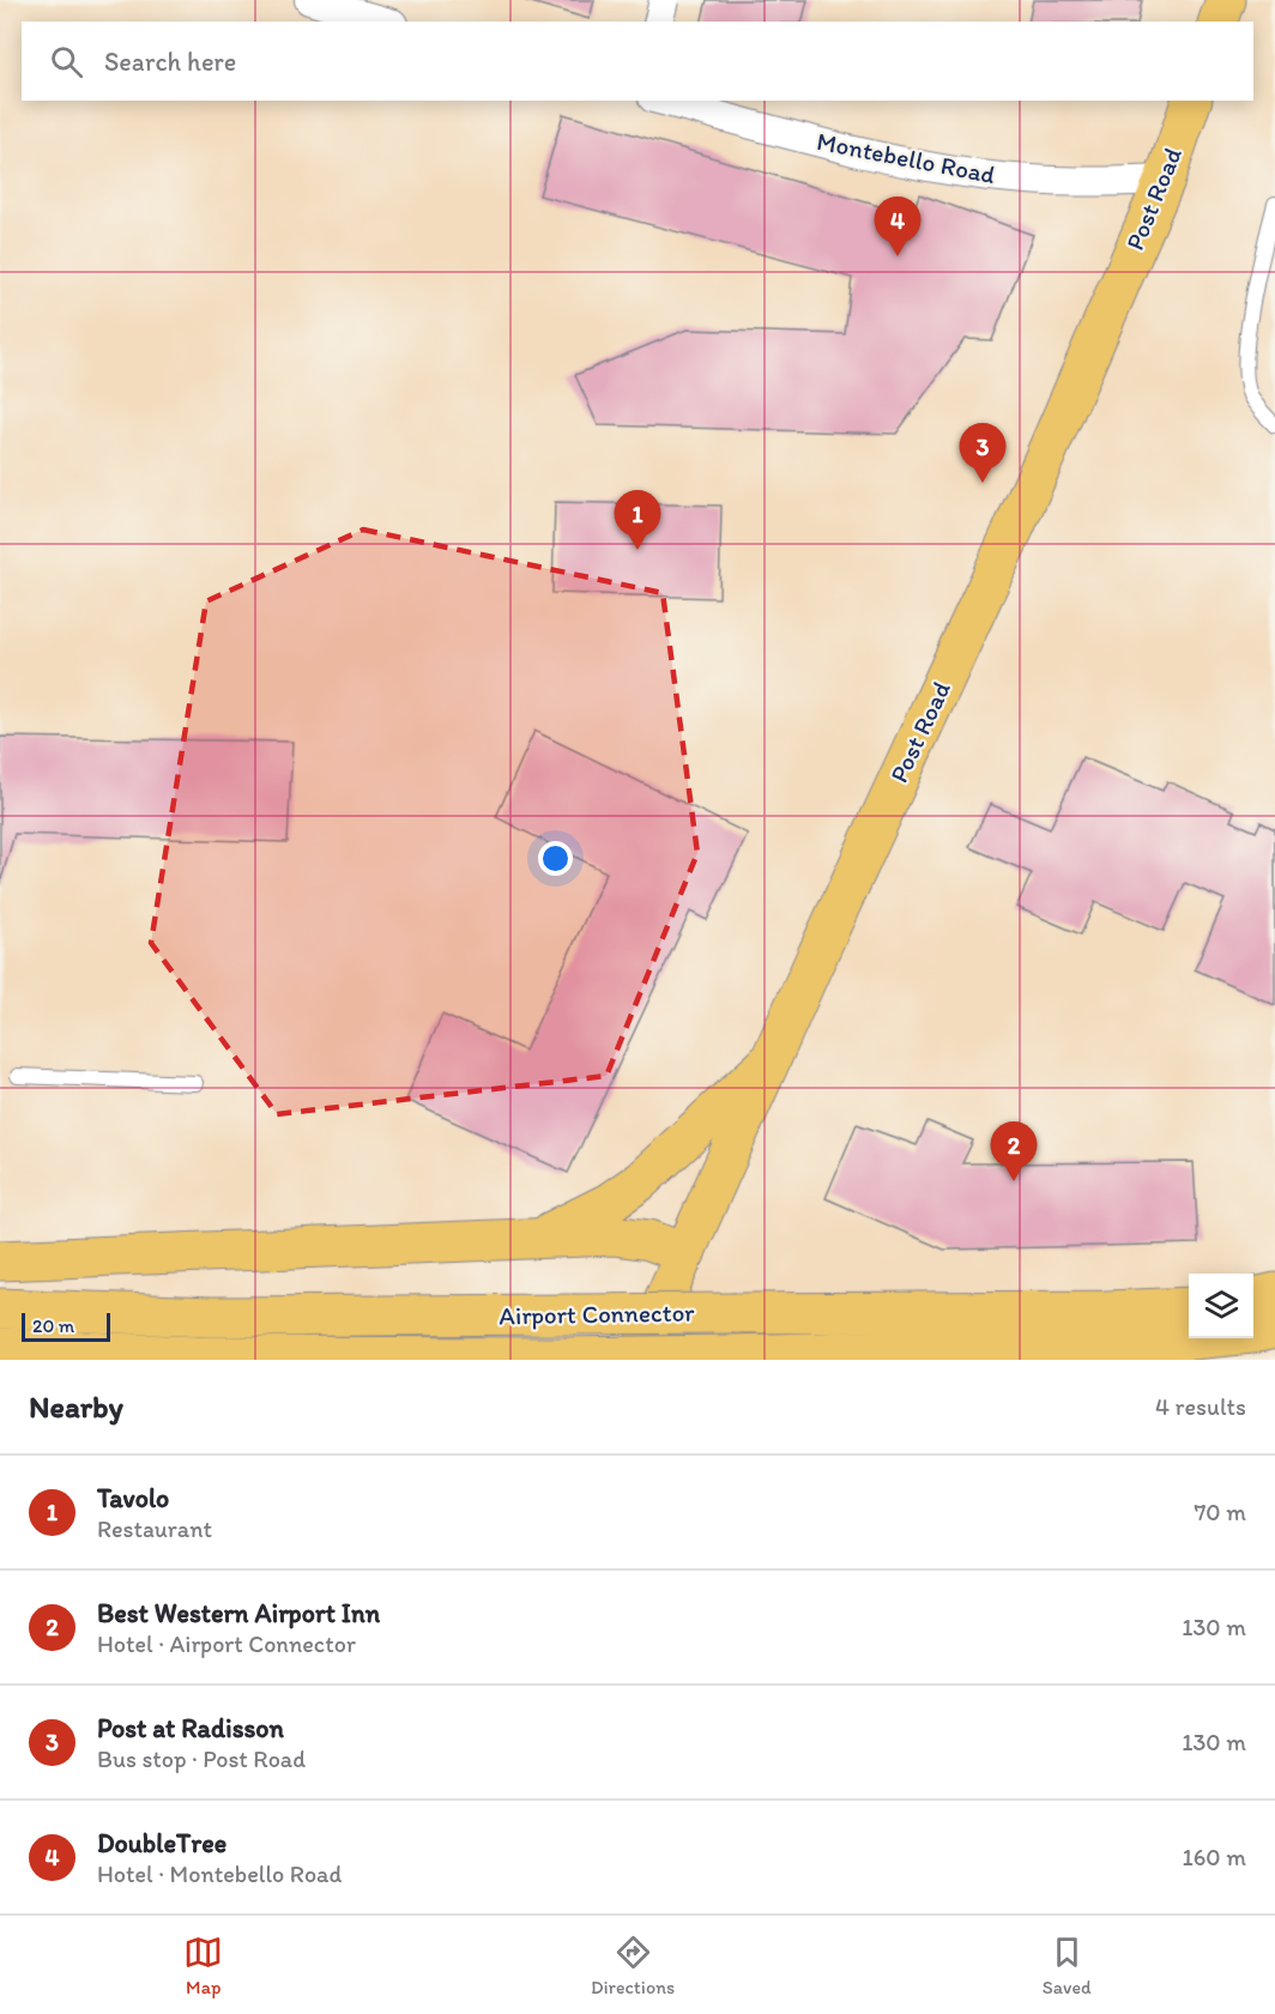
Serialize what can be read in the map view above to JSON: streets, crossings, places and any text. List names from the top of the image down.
{
  "streets": {
    "main road": ["Post Road", "Airport Connector"],
    "street": ["Montebello Road"]
  },
  "crossings": [
    ["Montebello Road", "Post Road"]
  ],
  "scale_bar": "20 m",
  "page": {
    "search": "Search here",
    "pins": [
      "4",
      "3",
      "1",
      "2"
    ],
    "scale": "20 m",
    "heading": ["Nearby", "4 results"],
    "list": [
      {
        "mark": "1",
        "name": "Tavolo",
        "note": "Restaurant",
        "value": "70 m"
      },
      {
        "mark": "2",
        "name": "Best Western Airport Inn",
        "note": "Hotel · Airport Connector",
        "value": "130 m"
      },
      {
        "mark": "3",
        "name": "Post at Radisson",
        "note": "Bus stop · Post Road",
        "value": "130 m"
      },
      {
        "mark": "4",
        "name": "DoubleTree",
        "note": "Hotel · Montebello Road",
        "value": "160 m"
      }
    ],
    "nav": ["Map", "Directions", "Saved"]
  }
}
